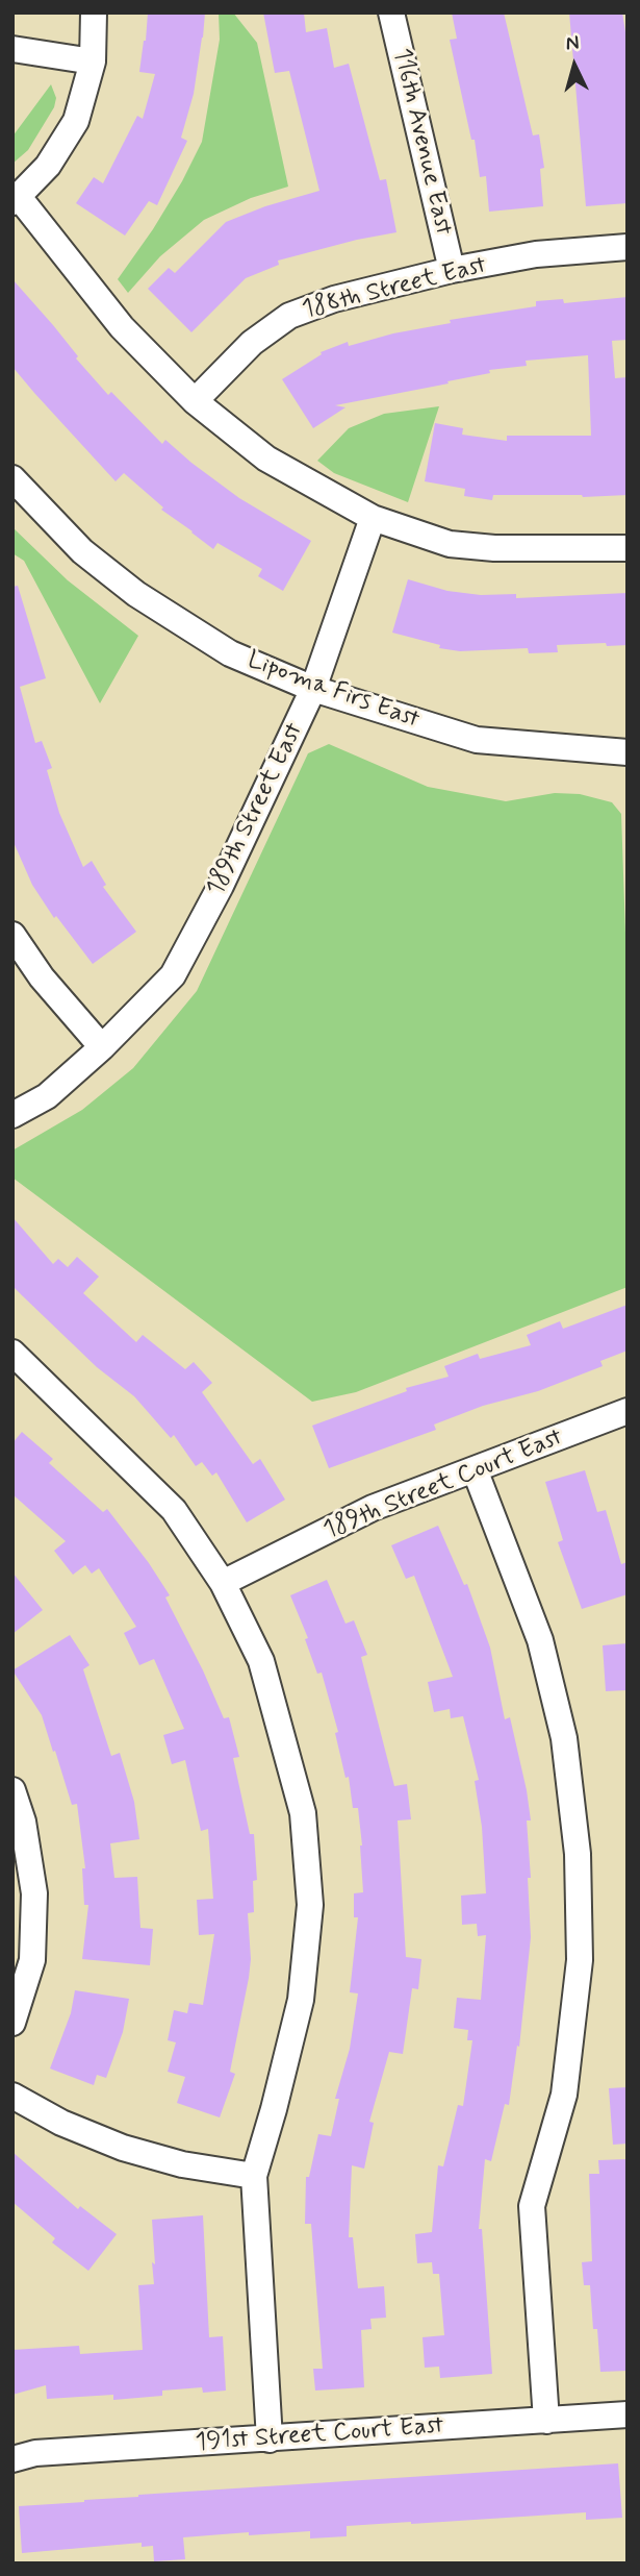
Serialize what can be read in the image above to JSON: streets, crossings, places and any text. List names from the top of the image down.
{
  "streets": {
    "street": [
      "116th Avenue East",
      "188th Street East",
      "Lipoma Firs East",
      "189th Street East",
      "189th Street Court East",
      "191st Street Court East"
    ]
  },
  "crossings": [
    ["116th Avenue East", "188th Street East"],
    ["Lipoma Firs East", "189th Street East"]
  ],
  "north": "top"
}
